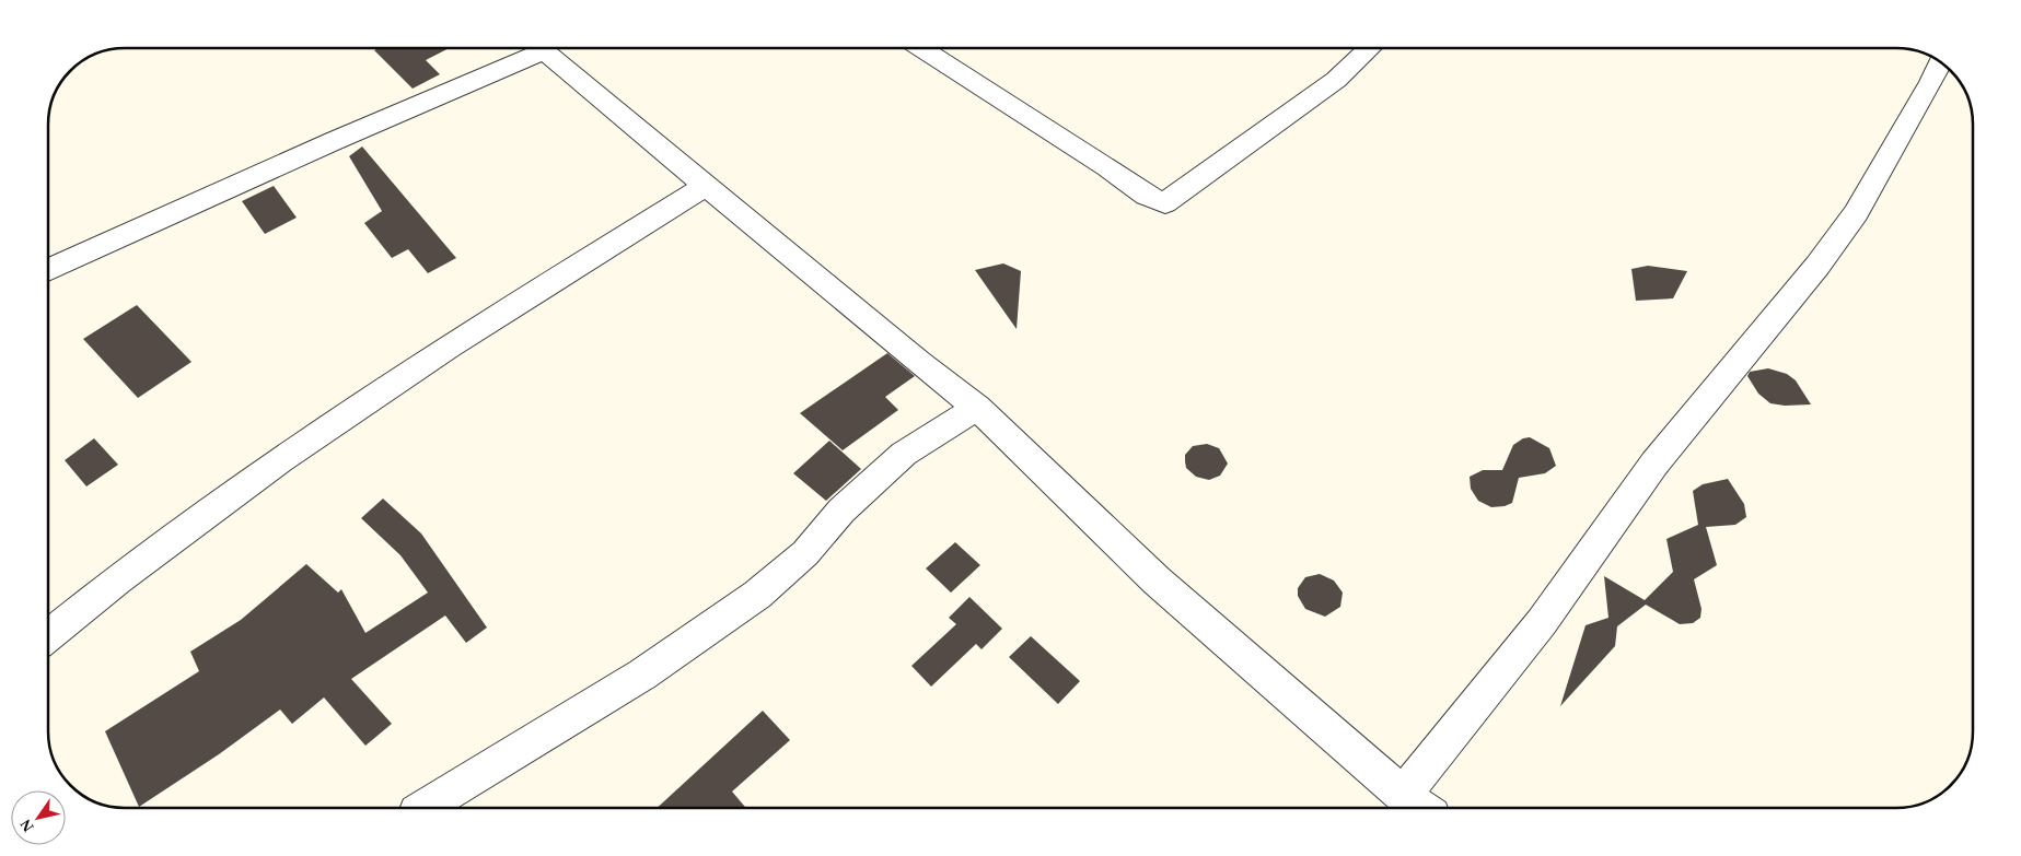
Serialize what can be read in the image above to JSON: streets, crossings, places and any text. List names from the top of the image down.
{
  "north": "bottom left"
}
